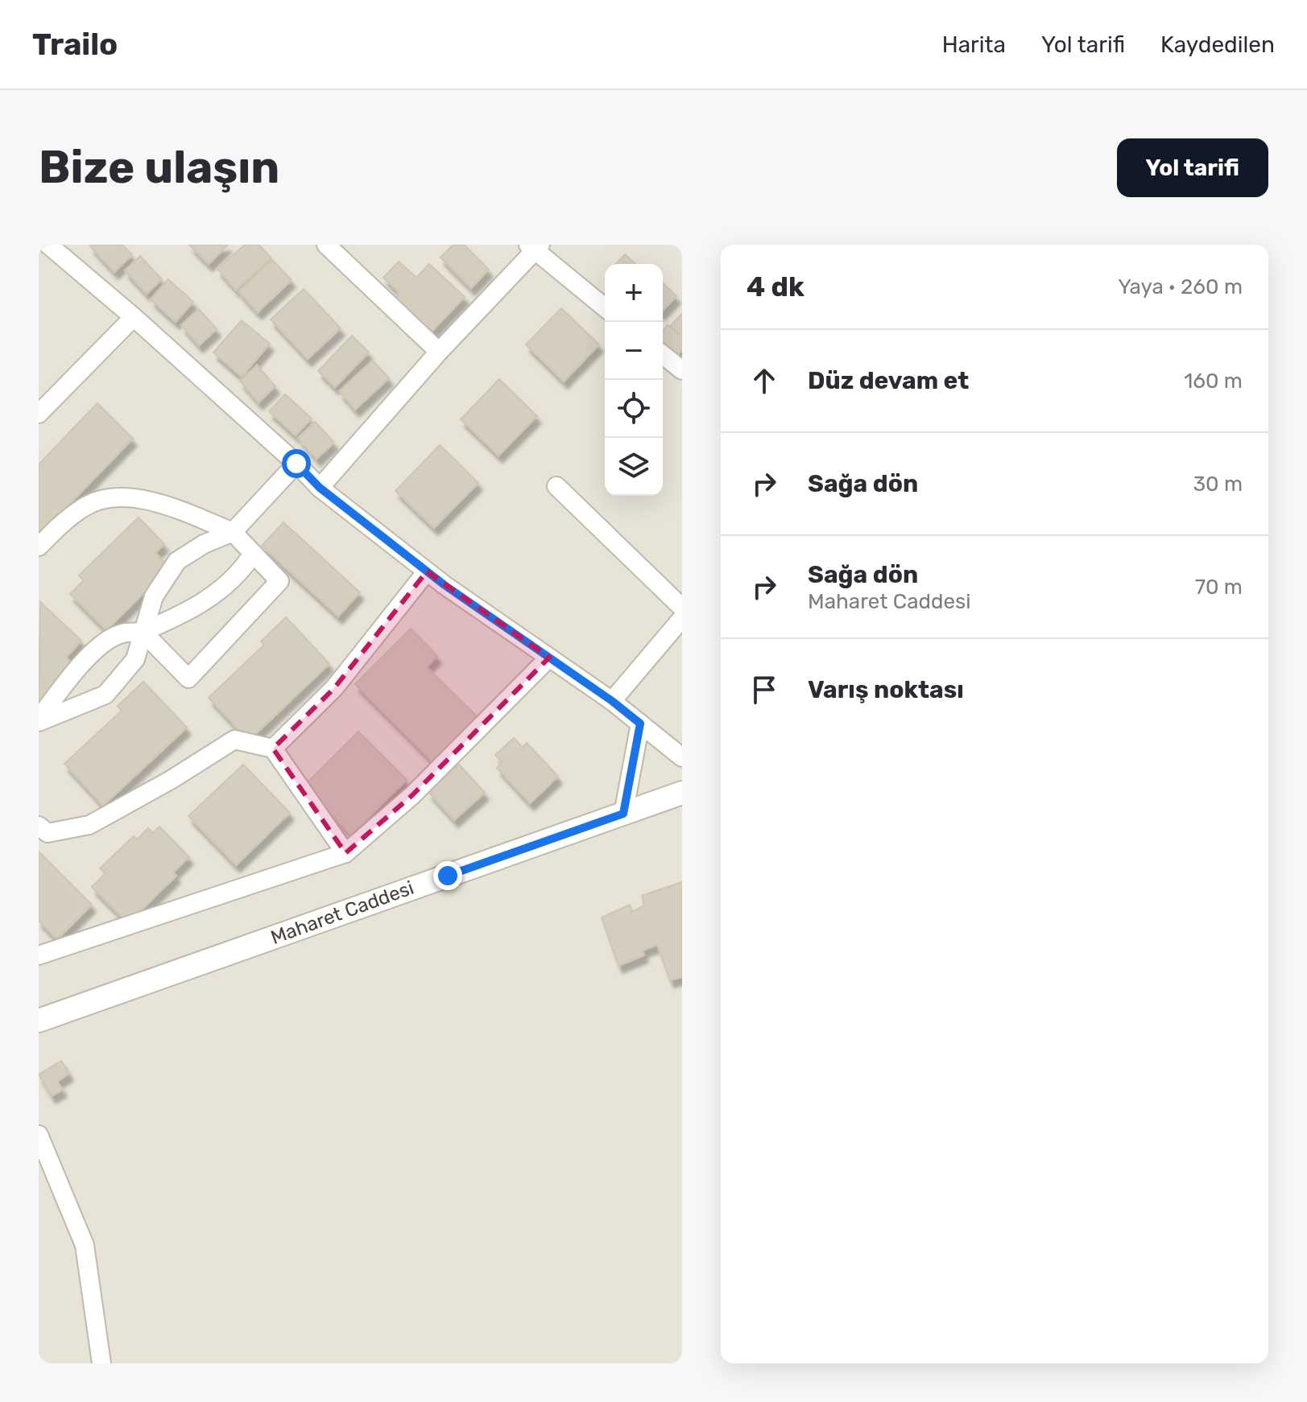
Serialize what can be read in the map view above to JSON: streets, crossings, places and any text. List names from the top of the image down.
{
  "streets": {
    "street": ["Maharet Caddesi"]
  },
  "page": {
    "header": "Trailo",
    "nav": ["Harita", "Yol tarifi", "Kaydedilen"],
    "buttons": "Yol tarifi",
    "title": "Bize ulaşın",
    "heading": ["4 dk", "Yaya · 260 m"],
    "map_buttons": ["+", "−"],
    "list": [
      ["Düz devam et", "160 m"],
      ["Sağa dön", "30 m"],
      ["Sağa dön", "Maharet Caddesi", "70 m"],
      "Varış noktası"
    ]
  }
}
